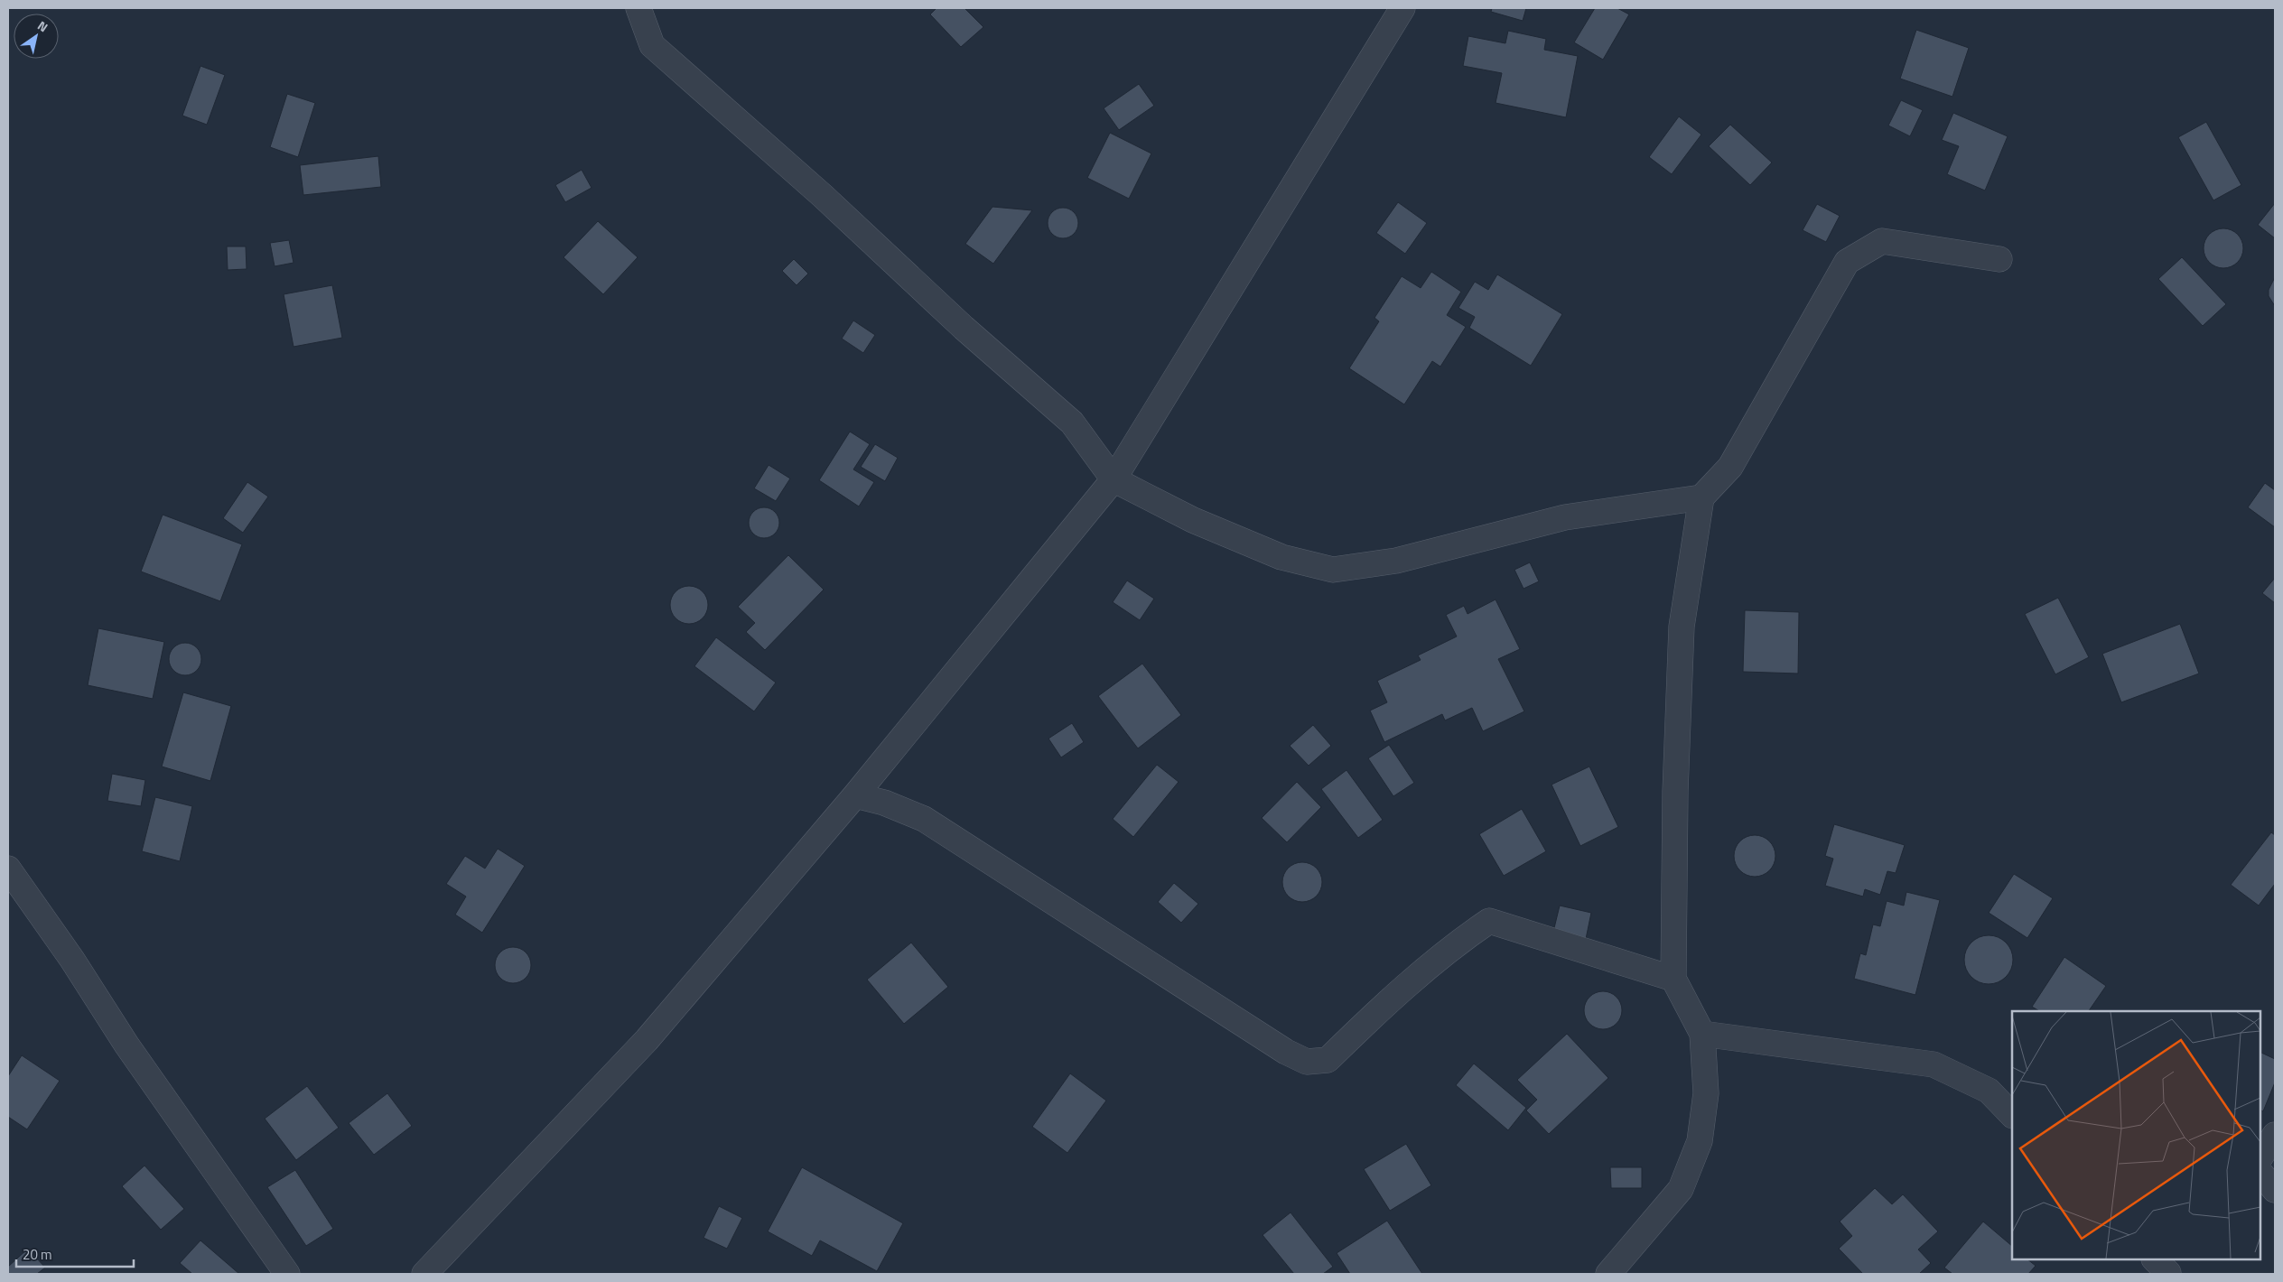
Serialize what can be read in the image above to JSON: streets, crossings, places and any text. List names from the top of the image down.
{
  "scale_bar": "20 m",
  "north": "top right"
}
